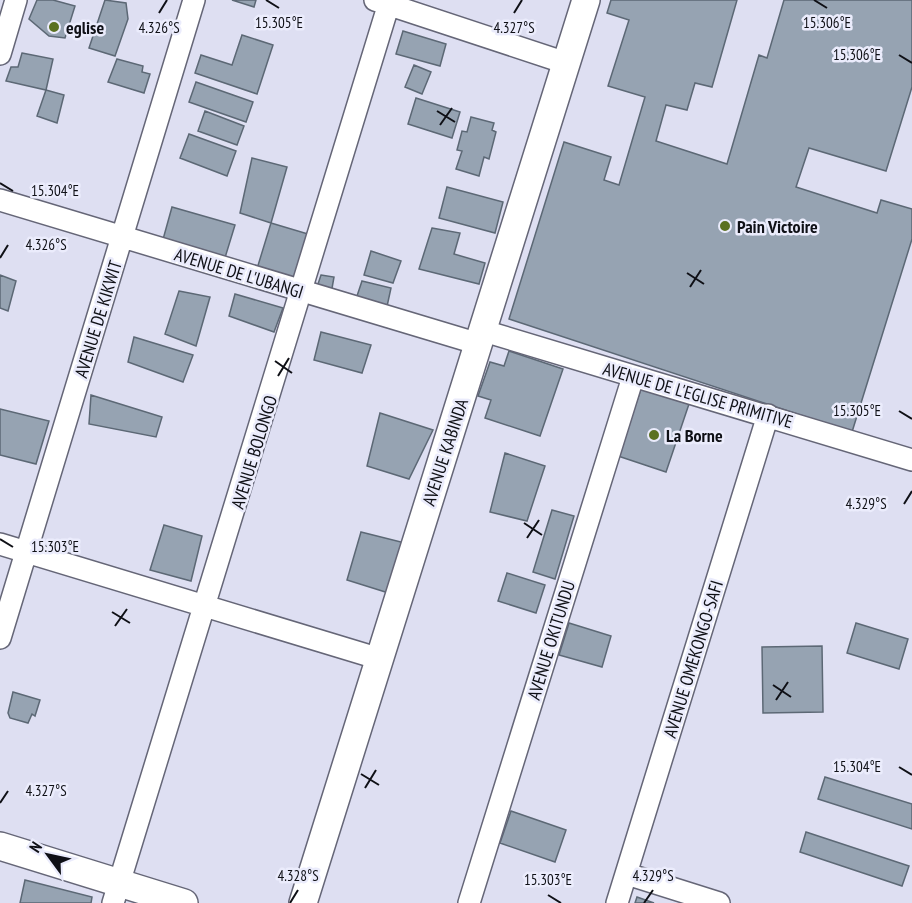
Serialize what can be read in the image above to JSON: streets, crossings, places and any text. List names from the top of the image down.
{
  "streets": {
    "street": [
      "AVENUE DE L'UBANGI",
      "AVENUE DE KIKWIT",
      "AVENUE DE L'EGLISE PRIMITIVE",
      "AVENUE BOLONGO",
      "AVENUE KABINDA",
      "AVENUE OKITUNDU",
      "AVENUE OMEKONGO-SAFI"
    ]
  },
  "crossings": [
    ["AVENUE DE L'UBANGI", "AVENUE DE KIKWIT"],
    ["AVENUE DE L'UBANGI", "AVENUE DE L'EGLISE PRIMITIVE"],
    ["AVENUE DE L'UBANGI", "AVENUE BOLONGO"],
    ["AVENUE DE L'UBANGI", "AVENUE KABINDA"],
    ["AVENUE DE L'EGLISE PRIMITIVE", "AVENUE KABINDA"],
    ["AVENUE DE L'EGLISE PRIMITIVE", "AVENUE OKITUNDU"],
    ["AVENUE DE L'EGLISE PRIMITIVE", "AVENUE OMEKONGO-SAFI"]
  ],
  "places": ["eglise", "Pain Victoire", "La Borne"],
  "north": "top left",
  "coordinates": [
    "15.305°E",
    "15.306°E",
    "4.326°S",
    "4.327°S",
    "15.304°E",
    "4.329°S",
    "15.303°E",
    "4.328°S"
  ]
}
